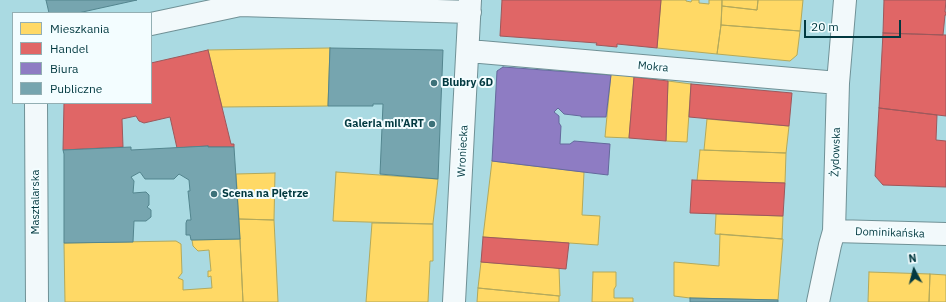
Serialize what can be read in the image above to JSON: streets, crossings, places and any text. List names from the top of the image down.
{
  "streets": {
    "street": [
      "Mokra",
      "Wroniecka",
      "Żydowska",
      "Masztalarska",
      "Dominikańska"
    ]
  },
  "crossings": [
    ["Mokra", "Wroniecka"],
    ["Mokra", "Żydowska"],
    ["Żydowska", "Dominikańska"]
  ],
  "places": ["Blubry 6D", "Galeria mil’ART", "Scena na Piętrze"],
  "legend": [
    "Mieszkania",
    "Handel",
    "Biura",
    "Publiczne"
  ],
  "scale_bar": "20 m",
  "north": "top"
}
